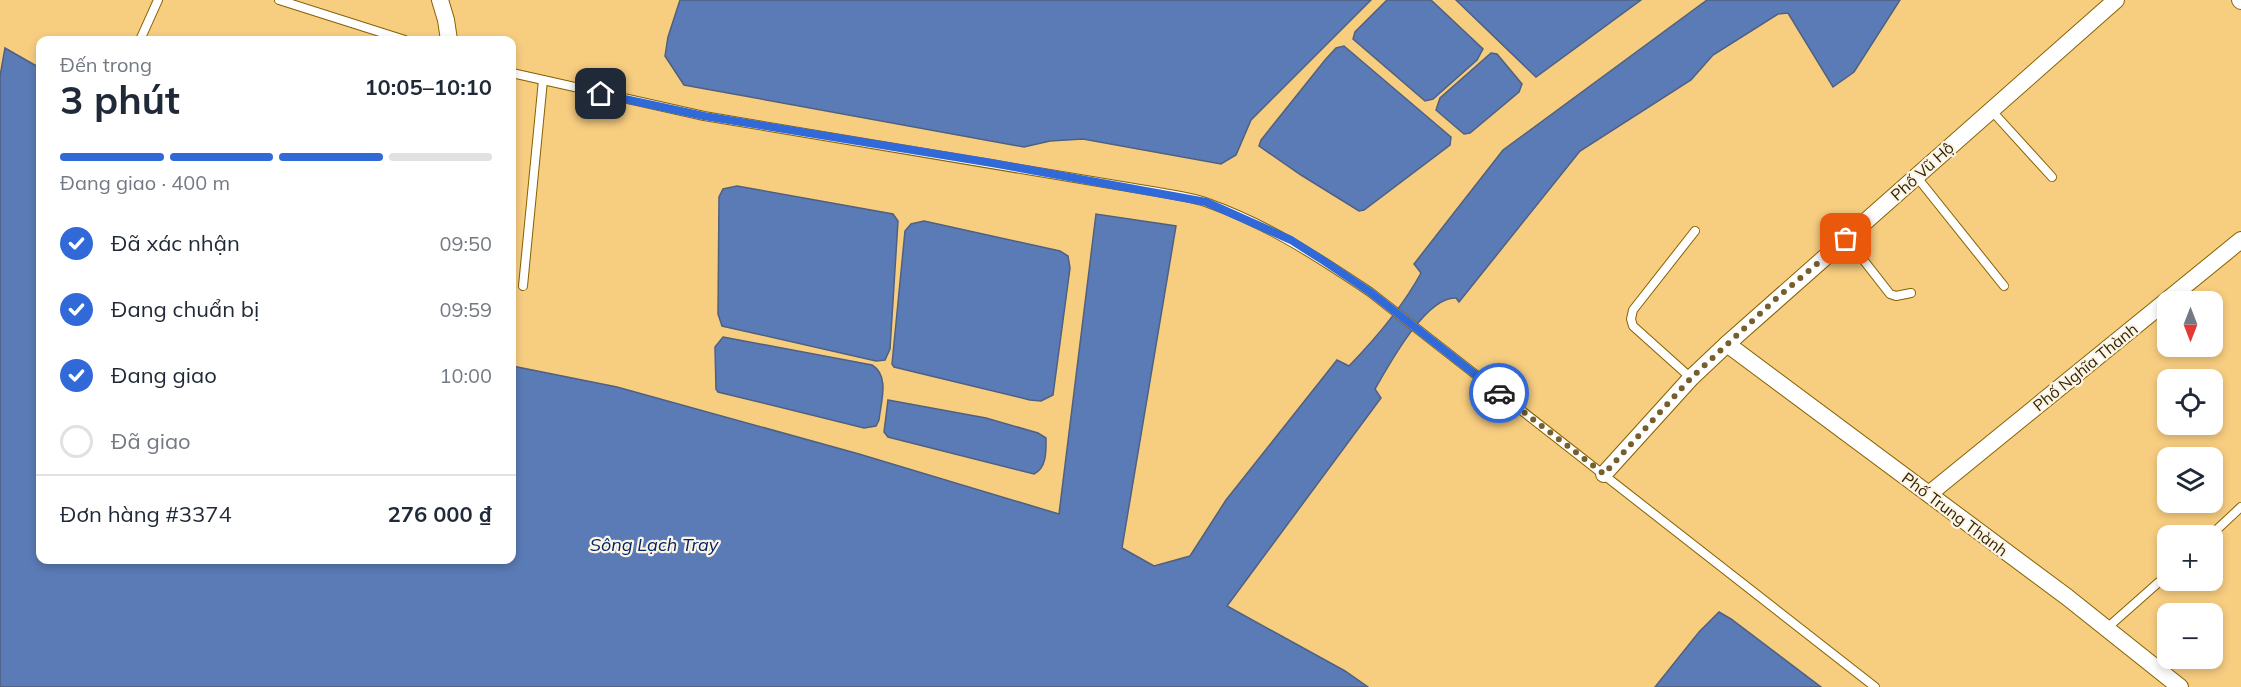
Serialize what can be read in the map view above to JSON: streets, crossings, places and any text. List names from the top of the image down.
{
  "streets": {
    "street": ["Phố Vũ Hộ", "Phố Nghĩa Thành", "Phố Trung Thành"]
  },
  "crossings": [
    ["Phố Vũ Hộ", "Phố Trung Thành"],
    ["Phố Nghĩa Thành", "Phố Trung Thành"]
  ],
  "water": ["Sông Lạch Tray"],
  "north": "bottom",
  "page": {
    "heading": ["3 phút", "Đến trong", "10:05–10:10"],
    "panel": ["Đơn hàng #3374", "276 000 ₫"],
    "bar": "Đang giao · 400 m",
    "list": [
      ["Đã xác nhận", "09:50"],
      ["Đang chuẩn bị", "09:59"],
      ["Đang giao", "10:00"],
      "Đã giao"
    ],
    "map_buttons": ["+", "−"]
  }
}
